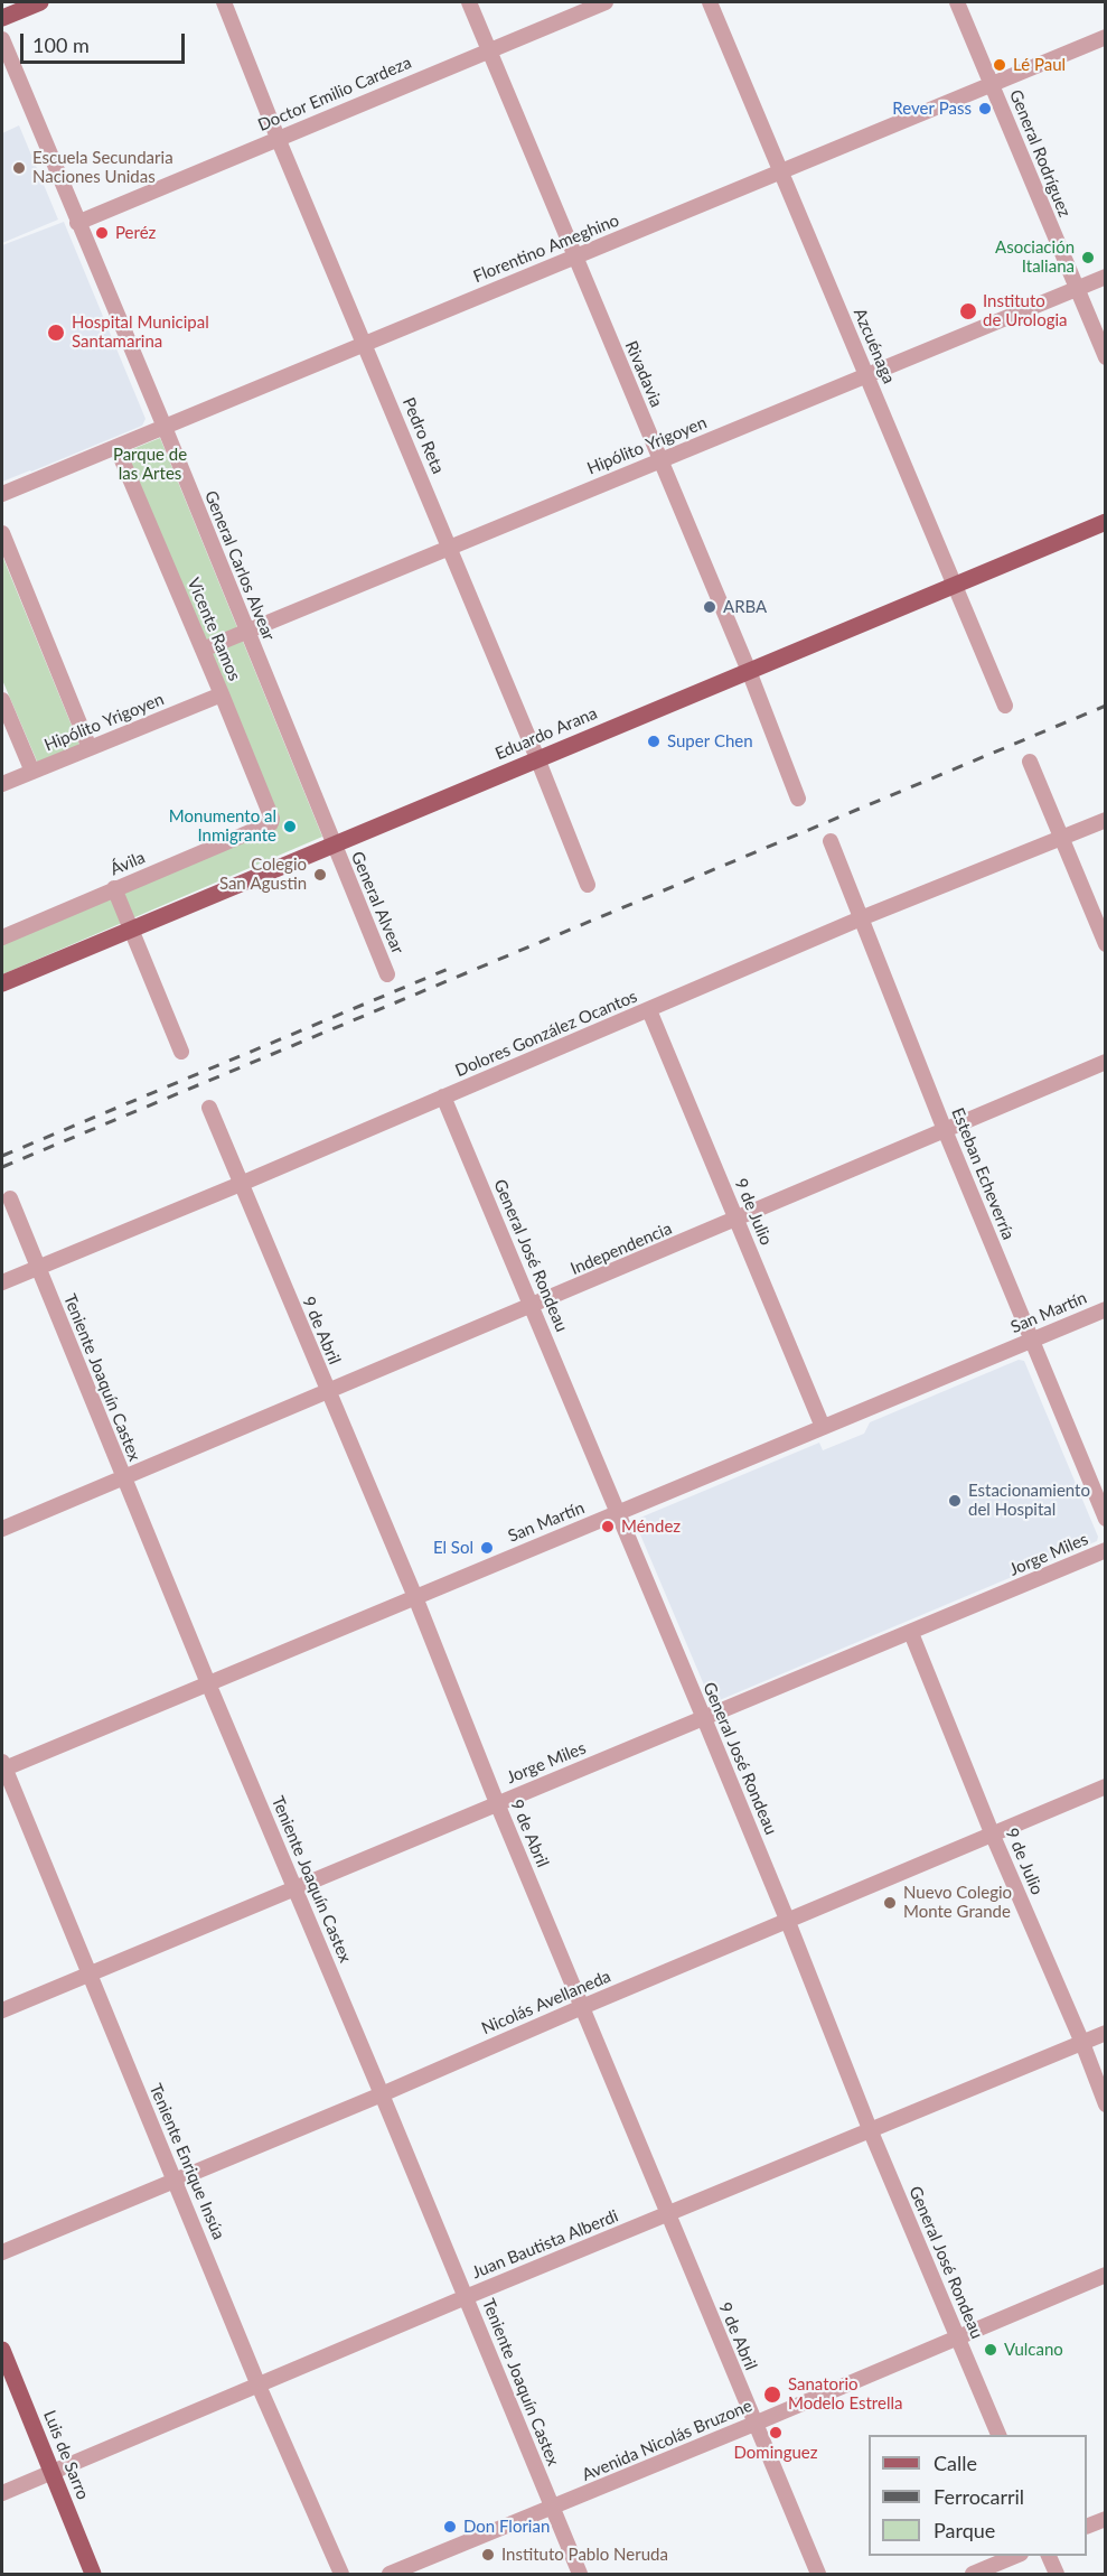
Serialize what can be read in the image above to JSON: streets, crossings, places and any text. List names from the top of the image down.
{
  "streets": {
    "main road": ["Eduardo Arana", "Luis de Sarro"],
    "street": [
      "Doctor Emilio Cardeza",
      "General Rodríguez",
      "Florentino Ameghino",
      "Azcuénaga",
      "Rivadavia",
      "Pedro Reta",
      "Hipólito Yrigoyen",
      "General Carlos Alvear",
      "Vicente Ramos",
      "Ávila",
      "General Alvear",
      "Dolores González Ocantos",
      "Esteban Echeverría",
      "9 de Julio",
      "Independencia",
      "General José Rondeau",
      "San Martín",
      "9 de Abril",
      "Teniente Joaquín Castex",
      "Jorge Miles",
      "Nicolás Avellaneda",
      "Teniente Enrique Insúa",
      "Juan Bautista Alberdi",
      "Avenida Nicolás Bruzone"
    ]
  },
  "crossings": [
    ["Doctor Emilio Cardeza", "Rivadavia"],
    ["Doctor Emilio Cardeza", "Pedro Reta"],
    ["Doctor Emilio Cardeza", "General Carlos Alvear"],
    ["General Rodríguez", "Florentino Ameghino"],
    ["General Rodríguez", "Hipólito Yrigoyen"],
    ["Florentino Ameghino", "Azcuénaga"],
    ["Florentino Ameghino", "Rivadavia"],
    ["Florentino Ameghino", "Pedro Reta"],
    ["Florentino Ameghino", "General Carlos Alvear"],
    ["Florentino Ameghino", "Vicente Ramos"],
    ["Azcuénaga", "Hipólito Yrigoyen"],
    ["Azcuénaga", "Eduardo Arana"],
    ["Rivadavia", "Hipólito Yrigoyen"],
    ["Rivadavia", "Eduardo Arana"],
    ["Pedro Reta", "Hipólito Yrigoyen"],
    ["Pedro Reta", "Eduardo Arana"],
    ["Hipólito Yrigoyen", "General Carlos Alvear"],
    ["Hipólito Yrigoyen", "Vicente Ramos"],
    ["General Carlos Alvear", "Eduardo Arana"],
    ["General Carlos Alvear", "General Alvear"],
    ["Vicente Ramos", "Ávila"],
    ["Eduardo Arana", "General Alvear"],
    ["Dolores González Ocantos", "Esteban Echeverría"],
    ["Dolores González Ocantos", "9 de Julio"],
    ["Dolores González Ocantos", "General José Rondeau"],
    ["Dolores González Ocantos", "9 de Abril"],
    ["Dolores González Ocantos", "Teniente Joaquín Castex"],
    ["Esteban Echeverría", "Independencia"],
    ["Esteban Echeverría", "San Martín"],
    ["9 de Julio", "Independencia"],
    ["9 de Julio", "San Martín"],
    ["9 de Julio", "Jorge Miles"],
    ["9 de Julio", "Nicolás Avellaneda"],
    ["9 de Julio", "Juan Bautista Alberdi"],
    ["Independencia", "General José Rondeau"],
    ["Independencia", "9 de Abril"],
    ["Independencia", "Teniente Joaquín Castex"],
    ["General José Rondeau", "San Martín"],
    ["General José Rondeau", "Jorge Miles"],
    ["General José Rondeau", "Nicolás Avellaneda"],
    ["General José Rondeau", "Juan Bautista Alberdi"],
    ["General José Rondeau", "Avenida Nicolás Bruzone"],
    ["San Martín", "9 de Abril"],
    ["San Martín", "Teniente Joaquín Castex"],
    ["San Martín", "Teniente Enrique Insúa"],
    ["9 de Abril", "Jorge Miles"],
    ["9 de Abril", "Nicolás Avellaneda"],
    ["9 de Abril", "Juan Bautista Alberdi"],
    ["9 de Abril", "Avenida Nicolás Bruzone"],
    ["Teniente Joaquín Castex", "Jorge Miles"],
    ["Teniente Joaquín Castex", "Nicolás Avellaneda"],
    ["Teniente Joaquín Castex", "Juan Bautista Alberdi"],
    ["Teniente Joaquín Castex", "Avenida Nicolás Bruzone"],
    ["Jorge Miles", "Teniente Enrique Insúa"],
    ["Nicolás Avellaneda", "Teniente Enrique Insúa"],
    ["Teniente Enrique Insúa", "Juan Bautista Alberdi"],
    ["Juan Bautista Alberdi", "Luis de Sarro"]
  ],
  "parks": ["Parque de las Artes"],
  "places": [
    "Lé Paul",
    "Rever Pass",
    "Escuela Secundaria Naciones Unidas",
    "Peréz",
    "Asociación Italiana",
    "Instituto de Urologia",
    "Hospital Municipal Santamarina",
    "ARBA",
    "Super Chen",
    "Monumento al Inmigrante",
    "Colegio San Agustin",
    "Estacionamiento del Hospital",
    "Méndez",
    "El Sol",
    "Nuevo Colegio Monte Grande",
    "Vulcano",
    "Sanatorio Modelo Estrella",
    "Dominguez",
    "Don Florian",
    "Instituto Pablo Neruda"
  ],
  "legend": ["Calle", "Ferrocarril", "Parque"],
  "scale_bar": "100 m"
}
